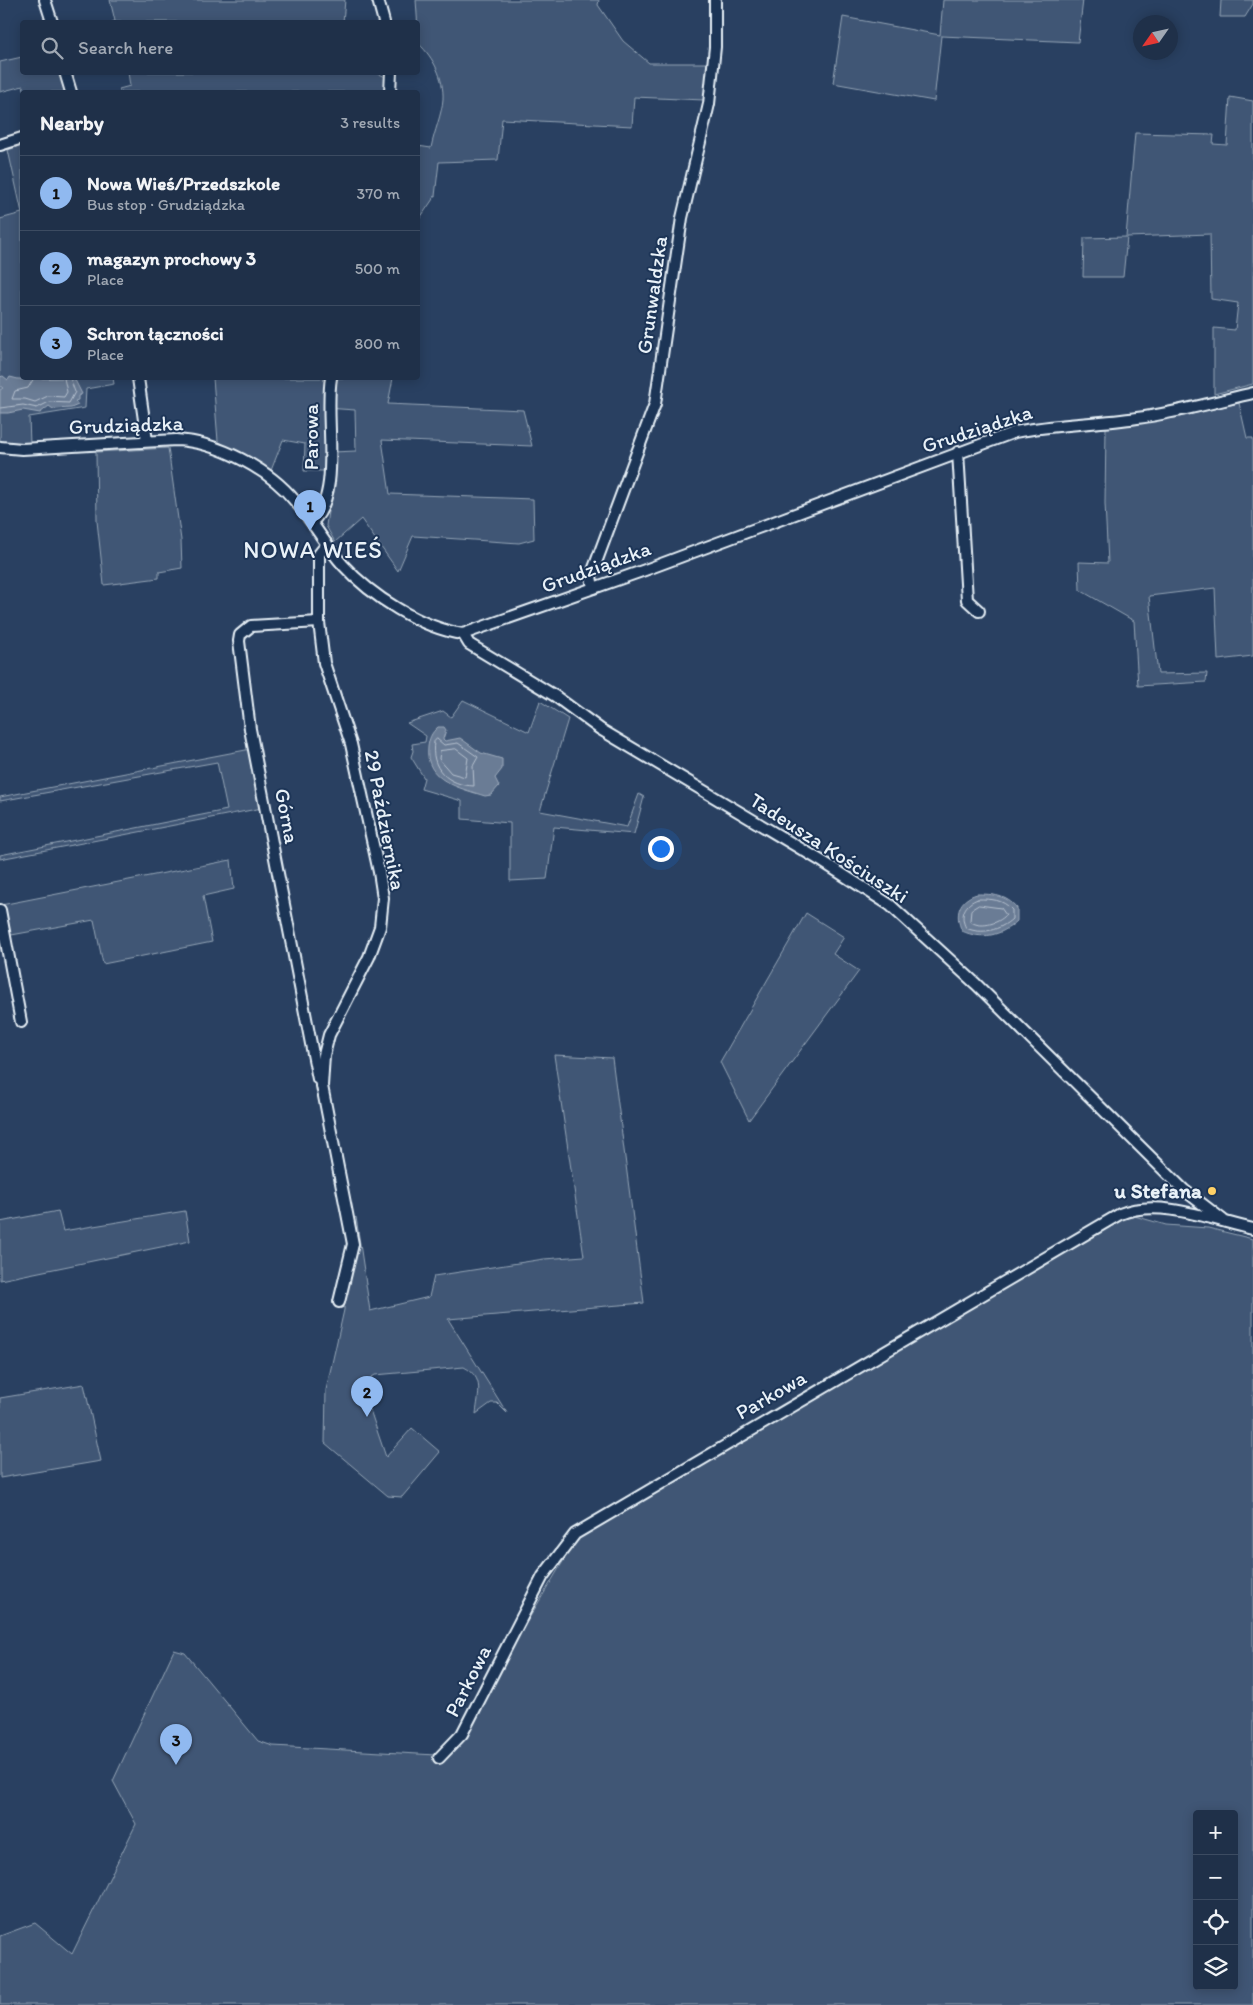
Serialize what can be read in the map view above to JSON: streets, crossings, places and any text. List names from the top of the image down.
{
  "streets": {
    "street": [
      "Grunwaldzka",
      "Grudziądzka",
      "Parowa",
      "Górna",
      "29 Października",
      "Tadeusza Kościuszki",
      "Parkowa"
    ]
  },
  "crossings": [
    ["Grunwaldzka", "Grudziądzka"],
    ["Grudziądzka", "Parowa"],
    ["Grudziądzka", "29 Października"],
    ["Grudziądzka", "Tadeusza Kościuszki"],
    ["Górna", "29 Października"],
    ["Tadeusza Kościuszki", "Parkowa"]
  ],
  "districts": ["NOWA WIEŚ"],
  "places": ["u Stefana"],
  "north": "bottom left",
  "page": {
    "search": "Search here",
    "heading": ["Nearby", "3 results"],
    "list": [
      {
        "mark": "1",
        "name": "Nowa Wieś/Przedszkole",
        "note": "Bus stop · Grudziądzka",
        "value": "370 m"
      },
      {
        "mark": "2",
        "name": "magazyn prochowy 3",
        "note": "Place",
        "value": "500 m"
      },
      {
        "mark": "3",
        "name": "Schron łączności",
        "note": "Place",
        "value": "800 m"
      }
    ],
    "pins": ["1", "2", "3"],
    "map_buttons": ["+", "−"]
  }
}
